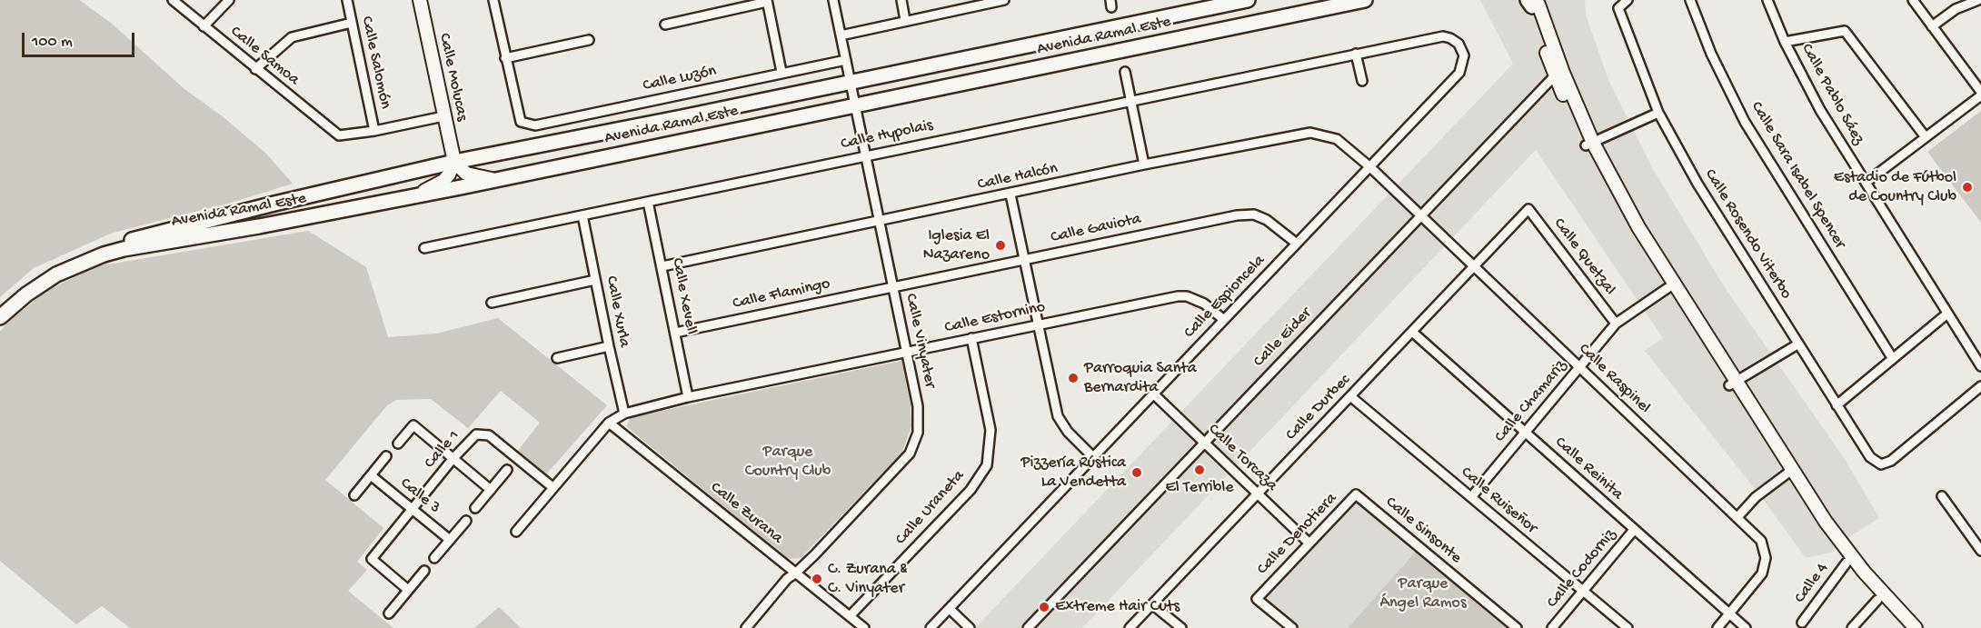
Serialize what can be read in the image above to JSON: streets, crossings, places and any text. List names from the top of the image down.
{
  "streets": {
    "main road": ["Avenida Ramal Este"],
    "street": [
      "Calle Samoa",
      "Calle Salomón",
      "Calle Molucas",
      "Calle Luzón",
      "Calle Pablo Sáez",
      "Calle Hypolais",
      "Calle Sara Isabel Spencer",
      "Calle Halcón",
      "Calle Gaviota",
      "Calle Rosendo Viterbo",
      "Calle Quetzal",
      "Calle Flamingo",
      "Calle Xevell",
      "Calle Espioncela",
      "Calle Xurla",
      "Calle Estornino",
      "Calle Eider",
      "Calle Vinyater",
      "Calle Raspinel",
      "Calle Chamariz",
      "Calle Durbec",
      "Calle 1",
      "Calle Torcaza",
      "Calle Reinita",
      "Calle 3",
      "Calle Ruiseñor",
      "Calle Uraneta",
      "Calle Zurana",
      "Calle Sinsonte",
      "Calle Denotiera",
      "Calle Codorniz",
      "Calle 4"
    ]
  },
  "crossings": [
    ["Avenida Ramal Este", "Calle Molucas"],
    ["Avenida Ramal Este", "Calle Vinyater"],
    ["Calle Samoa", "Calle Salomón"],
    ["Calle Luzón", "Calle Vinyater"],
    ["Calle Hypolais", "Calle Xevell"],
    ["Calle Hypolais", "Calle Espioncela"],
    ["Calle Hypolais", "Calle Xurla"],
    ["Calle Hypolais", "Calle Vinyater"],
    ["Calle Halcón", "Calle Xevell"],
    ["Calle Halcón", "Calle Espioncela"],
    ["Calle Halcón", "Calle Vinyater"],
    ["Calle Halcón", "Calle Raspinel"],
    ["Calle Gaviota", "Calle Flamingo"],
    ["Calle Gaviota", "Calle Espioncela"],
    ["Calle Gaviota", "Calle Vinyater"],
    ["Calle Quetzal", "Calle Chamariz"],
    ["Calle Quetzal", "Calle Durbec"],
    ["Calle Flamingo", "Calle Xevell"],
    ["Calle Flamingo", "Calle Vinyater"],
    ["Calle Xevell", "Calle Estornino"],
    ["Calle Espioncela", "Calle Estornino"],
    ["Calle Espioncela", "Calle Raspinel"],
    ["Calle Espioncela", "Calle Torcaza"],
    ["Calle Xurla", "Calle Estornino"],
    ["Calle Estornino", "Calle Vinyater"],
    ["Calle Estornino", "Calle 1"],
    ["Calle Estornino", "Calle Uraneta"],
    ["Calle Estornino", "Calle Zurana"],
    ["Calle Eider", "Calle Raspinel"],
    ["Calle Eider", "Calle Torcaza"],
    ["Calle Vinyater", "Calle Zurana"],
    ["Calle Raspinel", "Calle Chamariz"],
    ["Calle Raspinel", "Calle Durbec"],
    ["Calle Raspinel", "Calle Reinita"],
    ["Calle Chamariz", "Calle Reinita"],
    ["Calle Chamariz", "Calle Ruiseñor"],
    ["Calle Durbec", "Calle Torcaza"],
    ["Calle Durbec", "Calle Reinita"],
    ["Calle Durbec", "Calle Ruiseñor"],
    ["Calle 1", "Calle 3"],
    ["Calle Torcaza", "Calle Denotiera"],
    ["Calle Reinita", "Calle Codorniz"],
    ["Calle Ruiseñor", "Calle Codorniz"],
    ["Calle Uraneta", "Calle Zurana"],
    ["Calle Sinsonte", "Calle Denotiera"]
  ],
  "parks": ["Parque Country Club", "Parque Ángel Ramos"],
  "places": [
    "Estadio de Fútbol de Country Club",
    "Iglesia El Nazareno",
    "Parroquia Santa Bernardita",
    "El Terrible",
    "Pizzería Rústica La Vendetta",
    "C. Zurana & C. Vinyater",
    "Extreme Hair Cuts"
  ],
  "scale_bar": "100 m"
}
